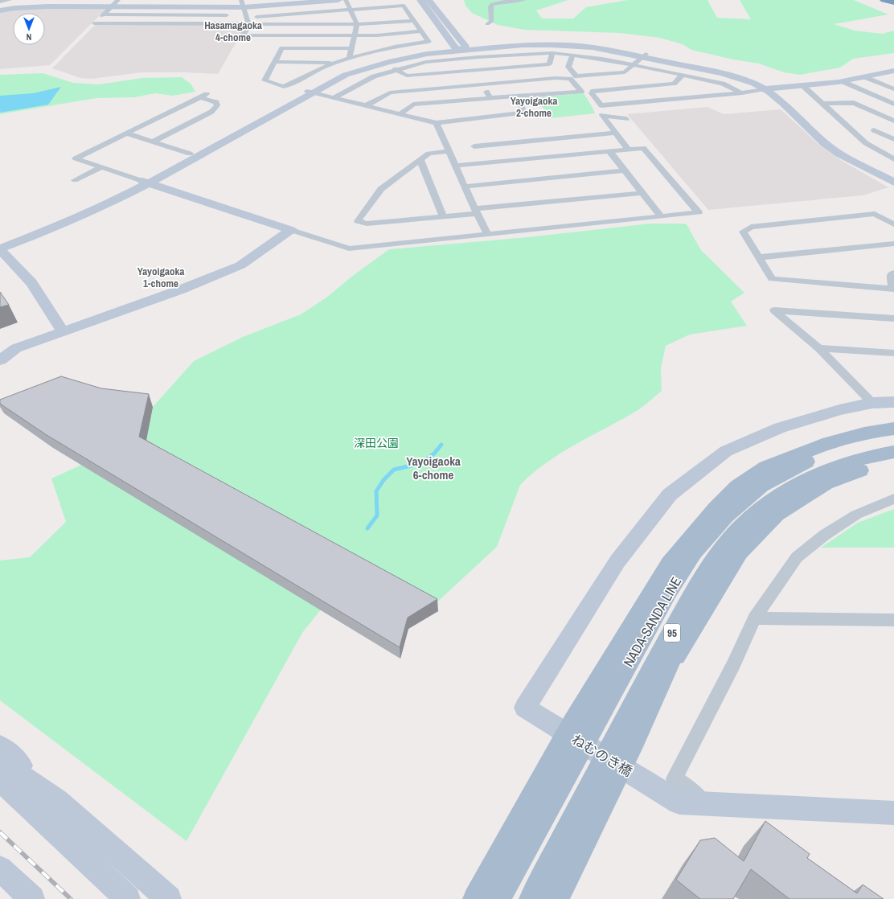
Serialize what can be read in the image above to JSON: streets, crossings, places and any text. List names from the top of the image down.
{
  "streets": {
    "main road": ["NADA-SANDA LINE", "95"],
    "street": ["ねむのき橋"]
  },
  "crossings": [
    ["NADA-SANDA LINE", "95"]
  ],
  "districts": [
    "Hasamagaoka 4-chome",
    "Yayoigaoka 2-chome",
    "Yayoigaoka 1-chome",
    "Yayoigaoka 6-chome"
  ],
  "parks": ["深田公園"],
  "north": "bottom"
}
